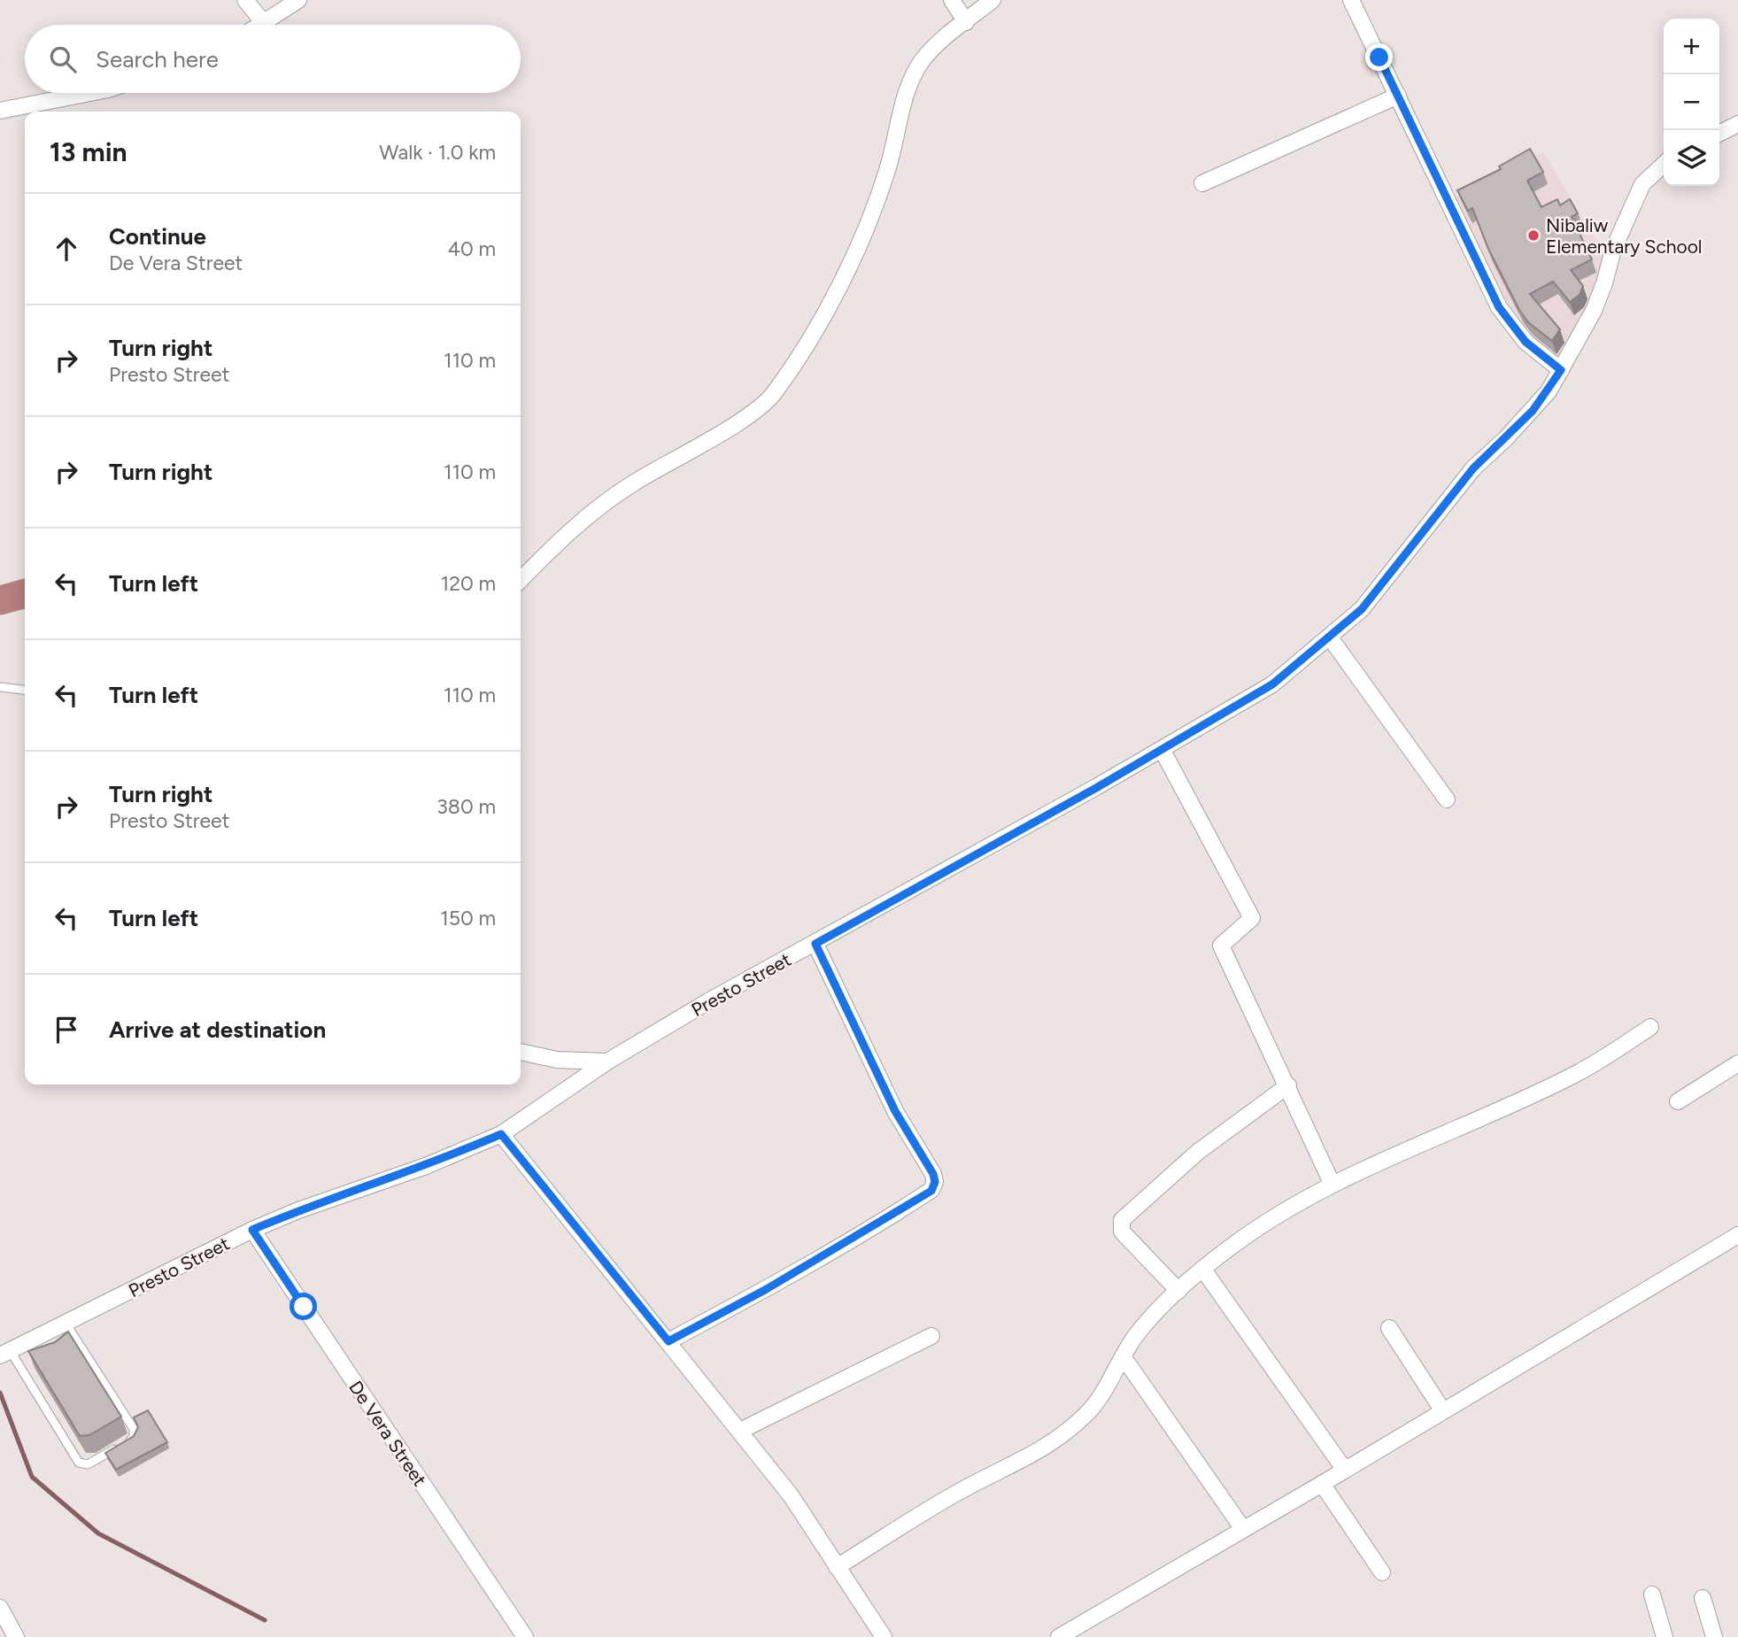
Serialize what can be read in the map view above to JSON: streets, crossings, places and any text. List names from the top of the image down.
{
  "streets": {
    "street": ["Presto Street", "De Vera Street"]
  },
  "crossings": [
    ["Presto Street", "De Vera Street"]
  ],
  "places": ["Nibaliw Elementary School"],
  "page": {
    "map_buttons": ["+", "−"],
    "search": "Search here",
    "heading": ["13 min", "Walk · 1.0 km"],
    "list": [
      ["Continue", "De Vera Street", "40 m"],
      ["Turn right", "Presto Street", "110 m"],
      ["Turn right", "110 m"],
      ["Turn left", "120 m"],
      ["Turn left", "110 m"],
      ["Turn right", "Presto Street", "380 m"],
      ["Turn left", "150 m"],
      "Arrive at destination"
    ]
  }
}
